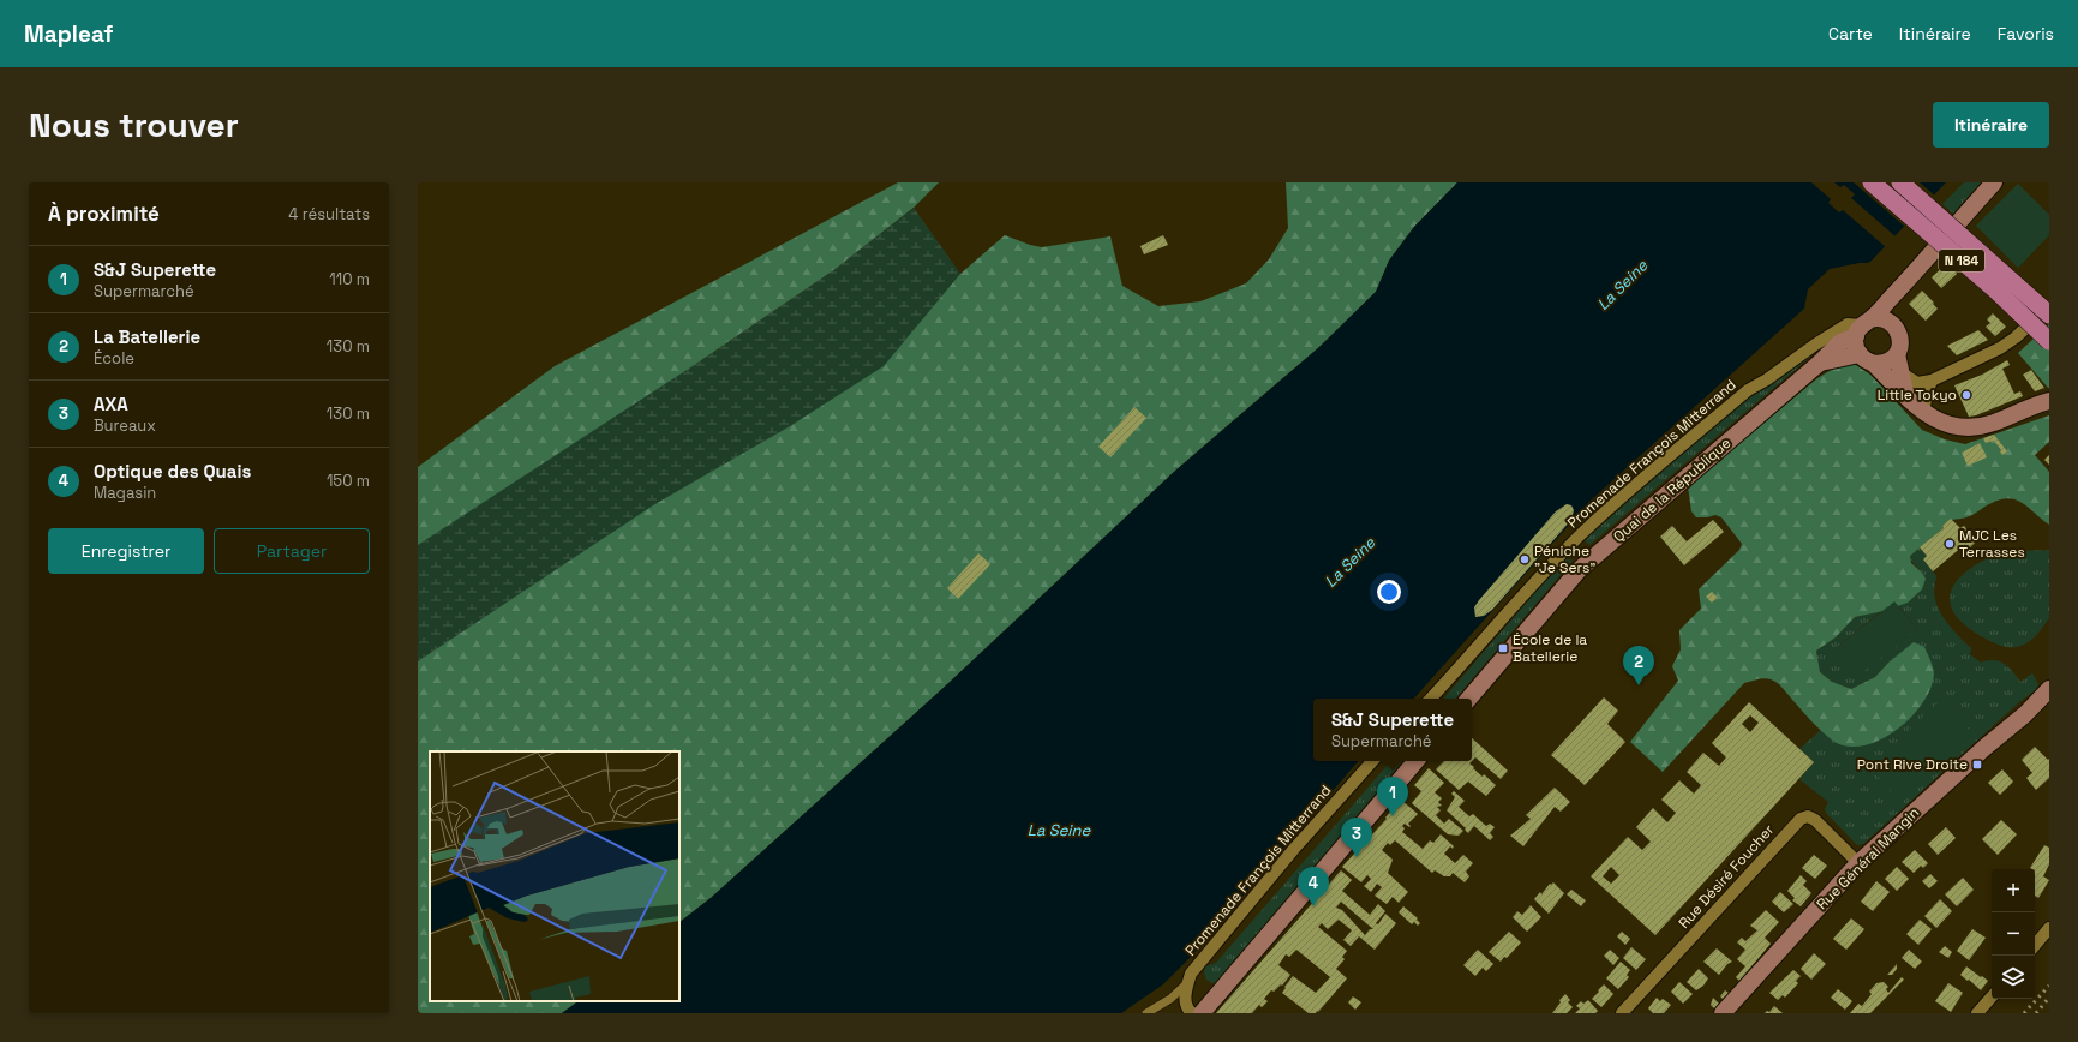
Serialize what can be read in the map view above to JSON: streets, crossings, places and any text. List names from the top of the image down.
{
  "streets": {
    "main road": ["N 184", "Quai de la République", "Rue Général Mangin"],
    "street": ["Promenade François Mitterrand", "Rue Désiré Foucher"]
  },
  "crossings": [
    ["Promenade François Mitterrand", "Quai de la République"],
    ["Rue Général Mangin", "Rue Désiré Foucher"]
  ],
  "water": ["La Seine"],
  "places": {
    "other": ["Little Tokyo", "MJC Les Terrasses", "Péniche \"Je Sers\""],
    "transit": ["École de la Batellerie", "Pont Rive Droite"]
  },
  "page": {
    "header": "Mapleaf",
    "nav": ["Carte", "Itinéraire", "Favoris"],
    "buttons": [
      "Itinéraire",
      ["Enregistrer", "Partager"]
    ],
    "title": "Nous trouver",
    "heading": ["À proximité", "4 résultats"],
    "list": [
      {
        "mark": "1",
        "name": "S&J Superette",
        "note": "Supermarché",
        "value": "110 m"
      },
      {
        "mark": "2",
        "name": "La Batellerie",
        "note": "École",
        "value": "130 m"
      },
      {
        "mark": "3",
        "name": "AXA",
        "note": "Bureaux",
        "value": "130 m"
      },
      {
        "mark": "4",
        "name": "Optique des Quais",
        "note": "Magasin",
        "value": "150 m"
      }
    ],
    "pins": [
      "2",
      "1",
      "3",
      "4"
    ],
    "popup": ["S&J Superette", "Supermarché"],
    "map_buttons": ["+", "−"]
  }
}
